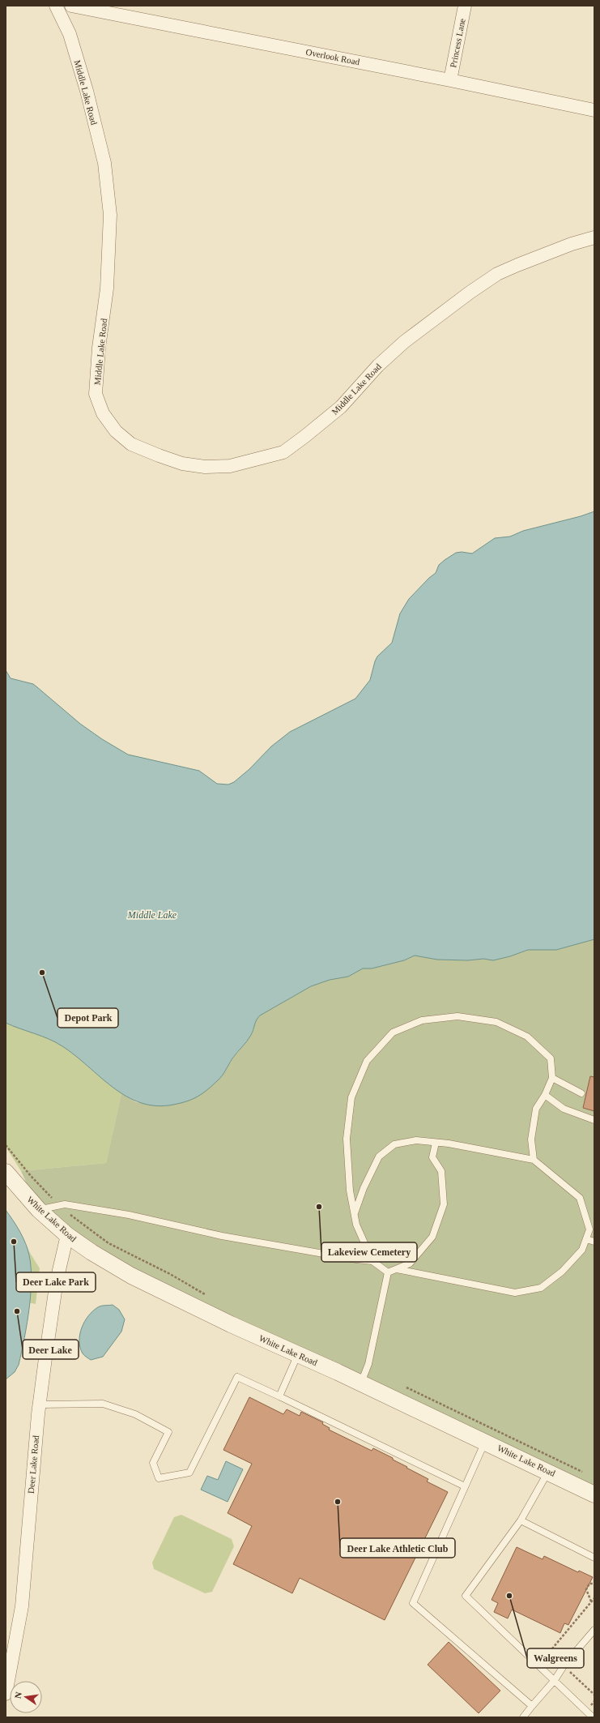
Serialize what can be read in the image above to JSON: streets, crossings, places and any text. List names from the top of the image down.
{
  "streets": {
    "street": [
      "Princess Lane",
      "Overlook Road",
      "Middle Lake Road",
      "White Lake Road",
      "Deer Lake Road"
    ]
  },
  "crossings": [
    ["Princess Lane", "Overlook Road"],
    ["White Lake Road", "Deer Lake Road"]
  ],
  "water": ["Middle Lake"],
  "places": [
    "Depot Park",
    "Lakeview Cemetery",
    "Deer Lake Park",
    "Deer Lake",
    "Deer Lake Athletic Club",
    "Walgreens"
  ],
  "north": "left"
}
